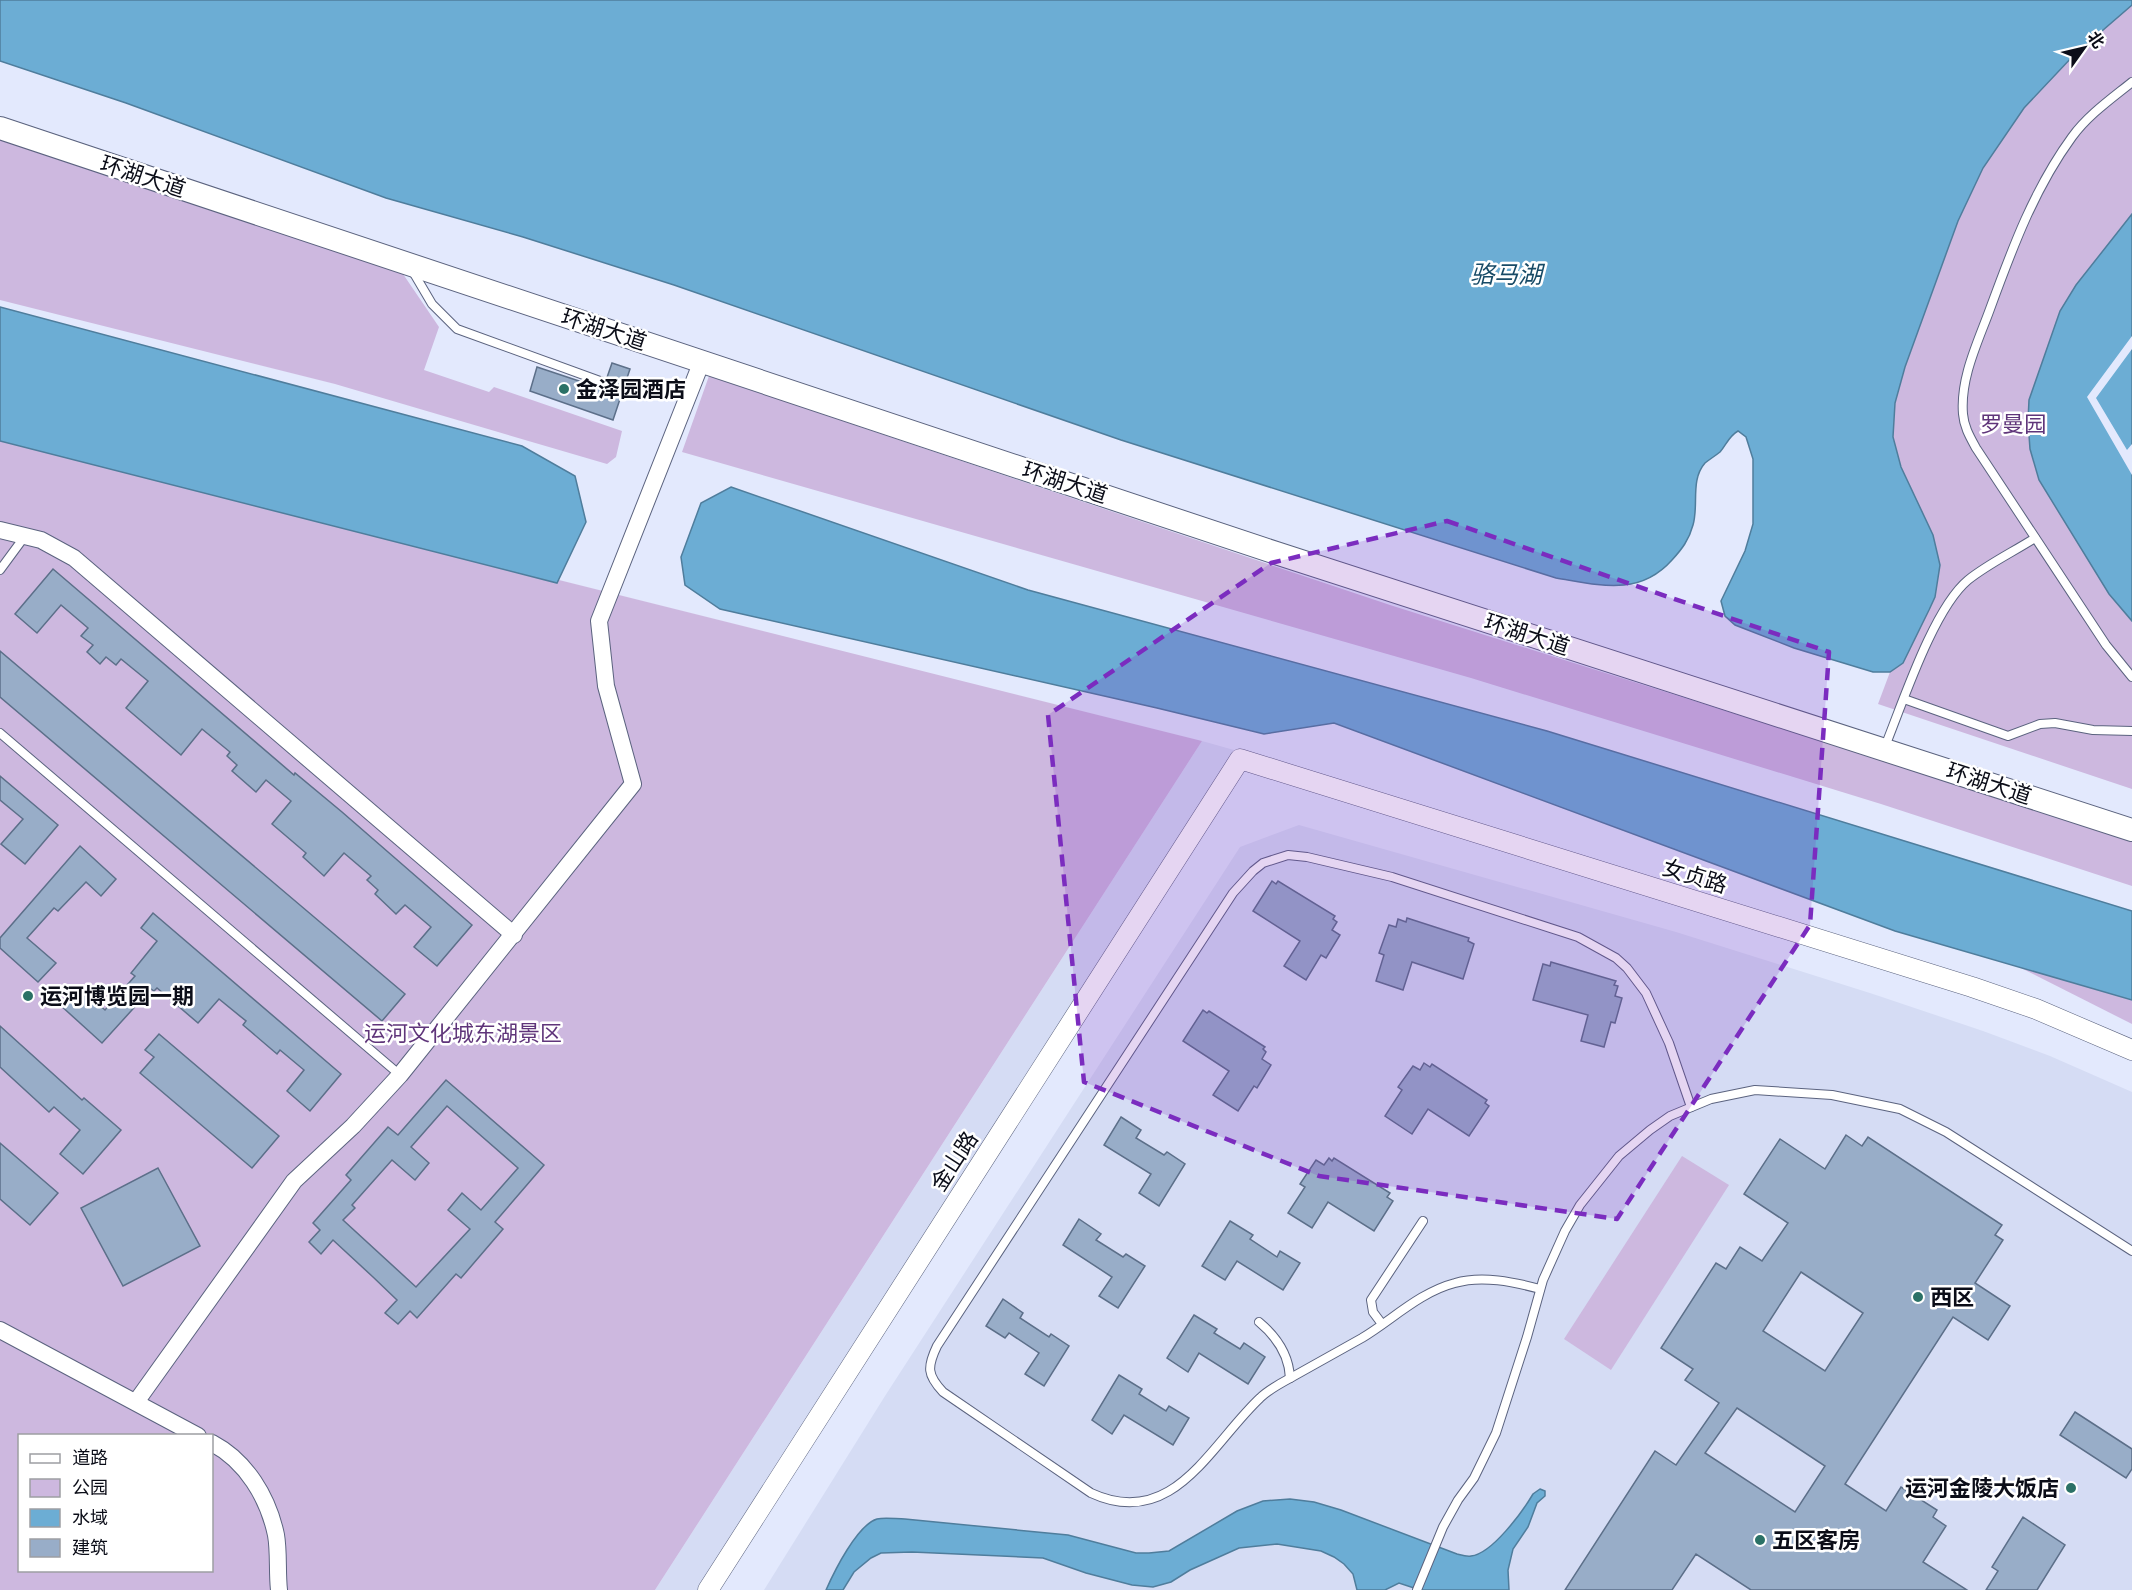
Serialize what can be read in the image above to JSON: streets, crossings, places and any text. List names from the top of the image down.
{
  "streets": {
    "main road": ["环湖大道"],
    "street": ["女贞路", "金山路"]
  },
  "crossings": [
    ["女贞路", "金山路"]
  ],
  "water": ["骆马湖"],
  "parks": ["罗曼园", "运河文化城东湖景区"],
  "places": [
    "金泽园酒店",
    "运河博览园一期",
    "西区",
    "运河金陵大饭店",
    "五区客房"
  ],
  "legend": [
    "道路",
    "公园",
    "水域",
    "建筑"
  ],
  "north": "top right"
}
